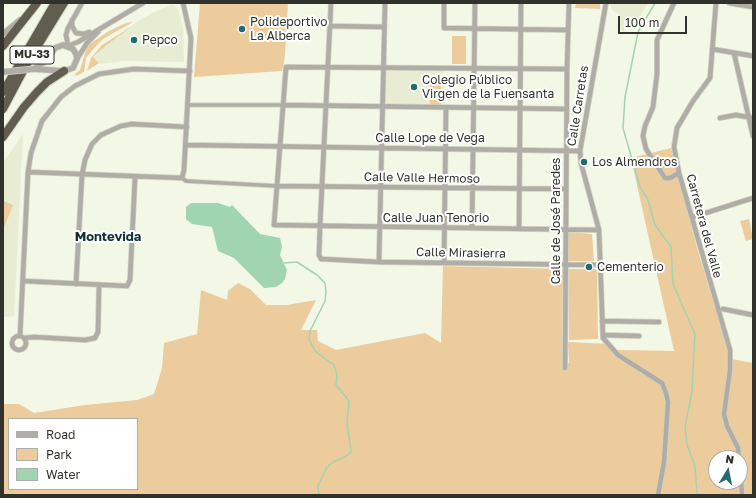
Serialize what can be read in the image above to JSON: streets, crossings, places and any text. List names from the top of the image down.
{
  "streets": {
    "highway": ["MU-33"],
    "street": [
      "Calle Carretas",
      "Calle Lope de Vega",
      "Calle Valle Hermoso",
      "Calle Juan Tenorio",
      "Calle de José Paredes",
      "Carretera del Valle",
      "Calle Mirasierra"
    ]
  },
  "crossings": [
    ["Calle Carretas", "Calle Lope de Vega"],
    ["Calle Carretas", "Calle Juan Tenorio"],
    ["Calle Carretas", "Calle Mirasierra"],
    ["Calle Lope de Vega", "Calle de José Paredes"],
    ["Calle Valle Hermoso", "Calle Juan Tenorio"],
    ["Calle Valle Hermoso", "Calle de José Paredes"],
    ["Calle Juan Tenorio", "Calle de José Paredes"],
    ["Calle Juan Tenorio", "Calle Mirasierra"],
    ["Calle de José Paredes", "Calle Mirasierra"]
  ],
  "districts": ["Montevida"],
  "places": [
    "Polideportivo La Alberca",
    "Pepco",
    "Colegio Público Virgen de la Fuensanta",
    "Los Almendros",
    "Cementerio"
  ],
  "legend": ["Road", "Park", "Water"],
  "scale_bar": "100 m",
  "north": "top"
}
